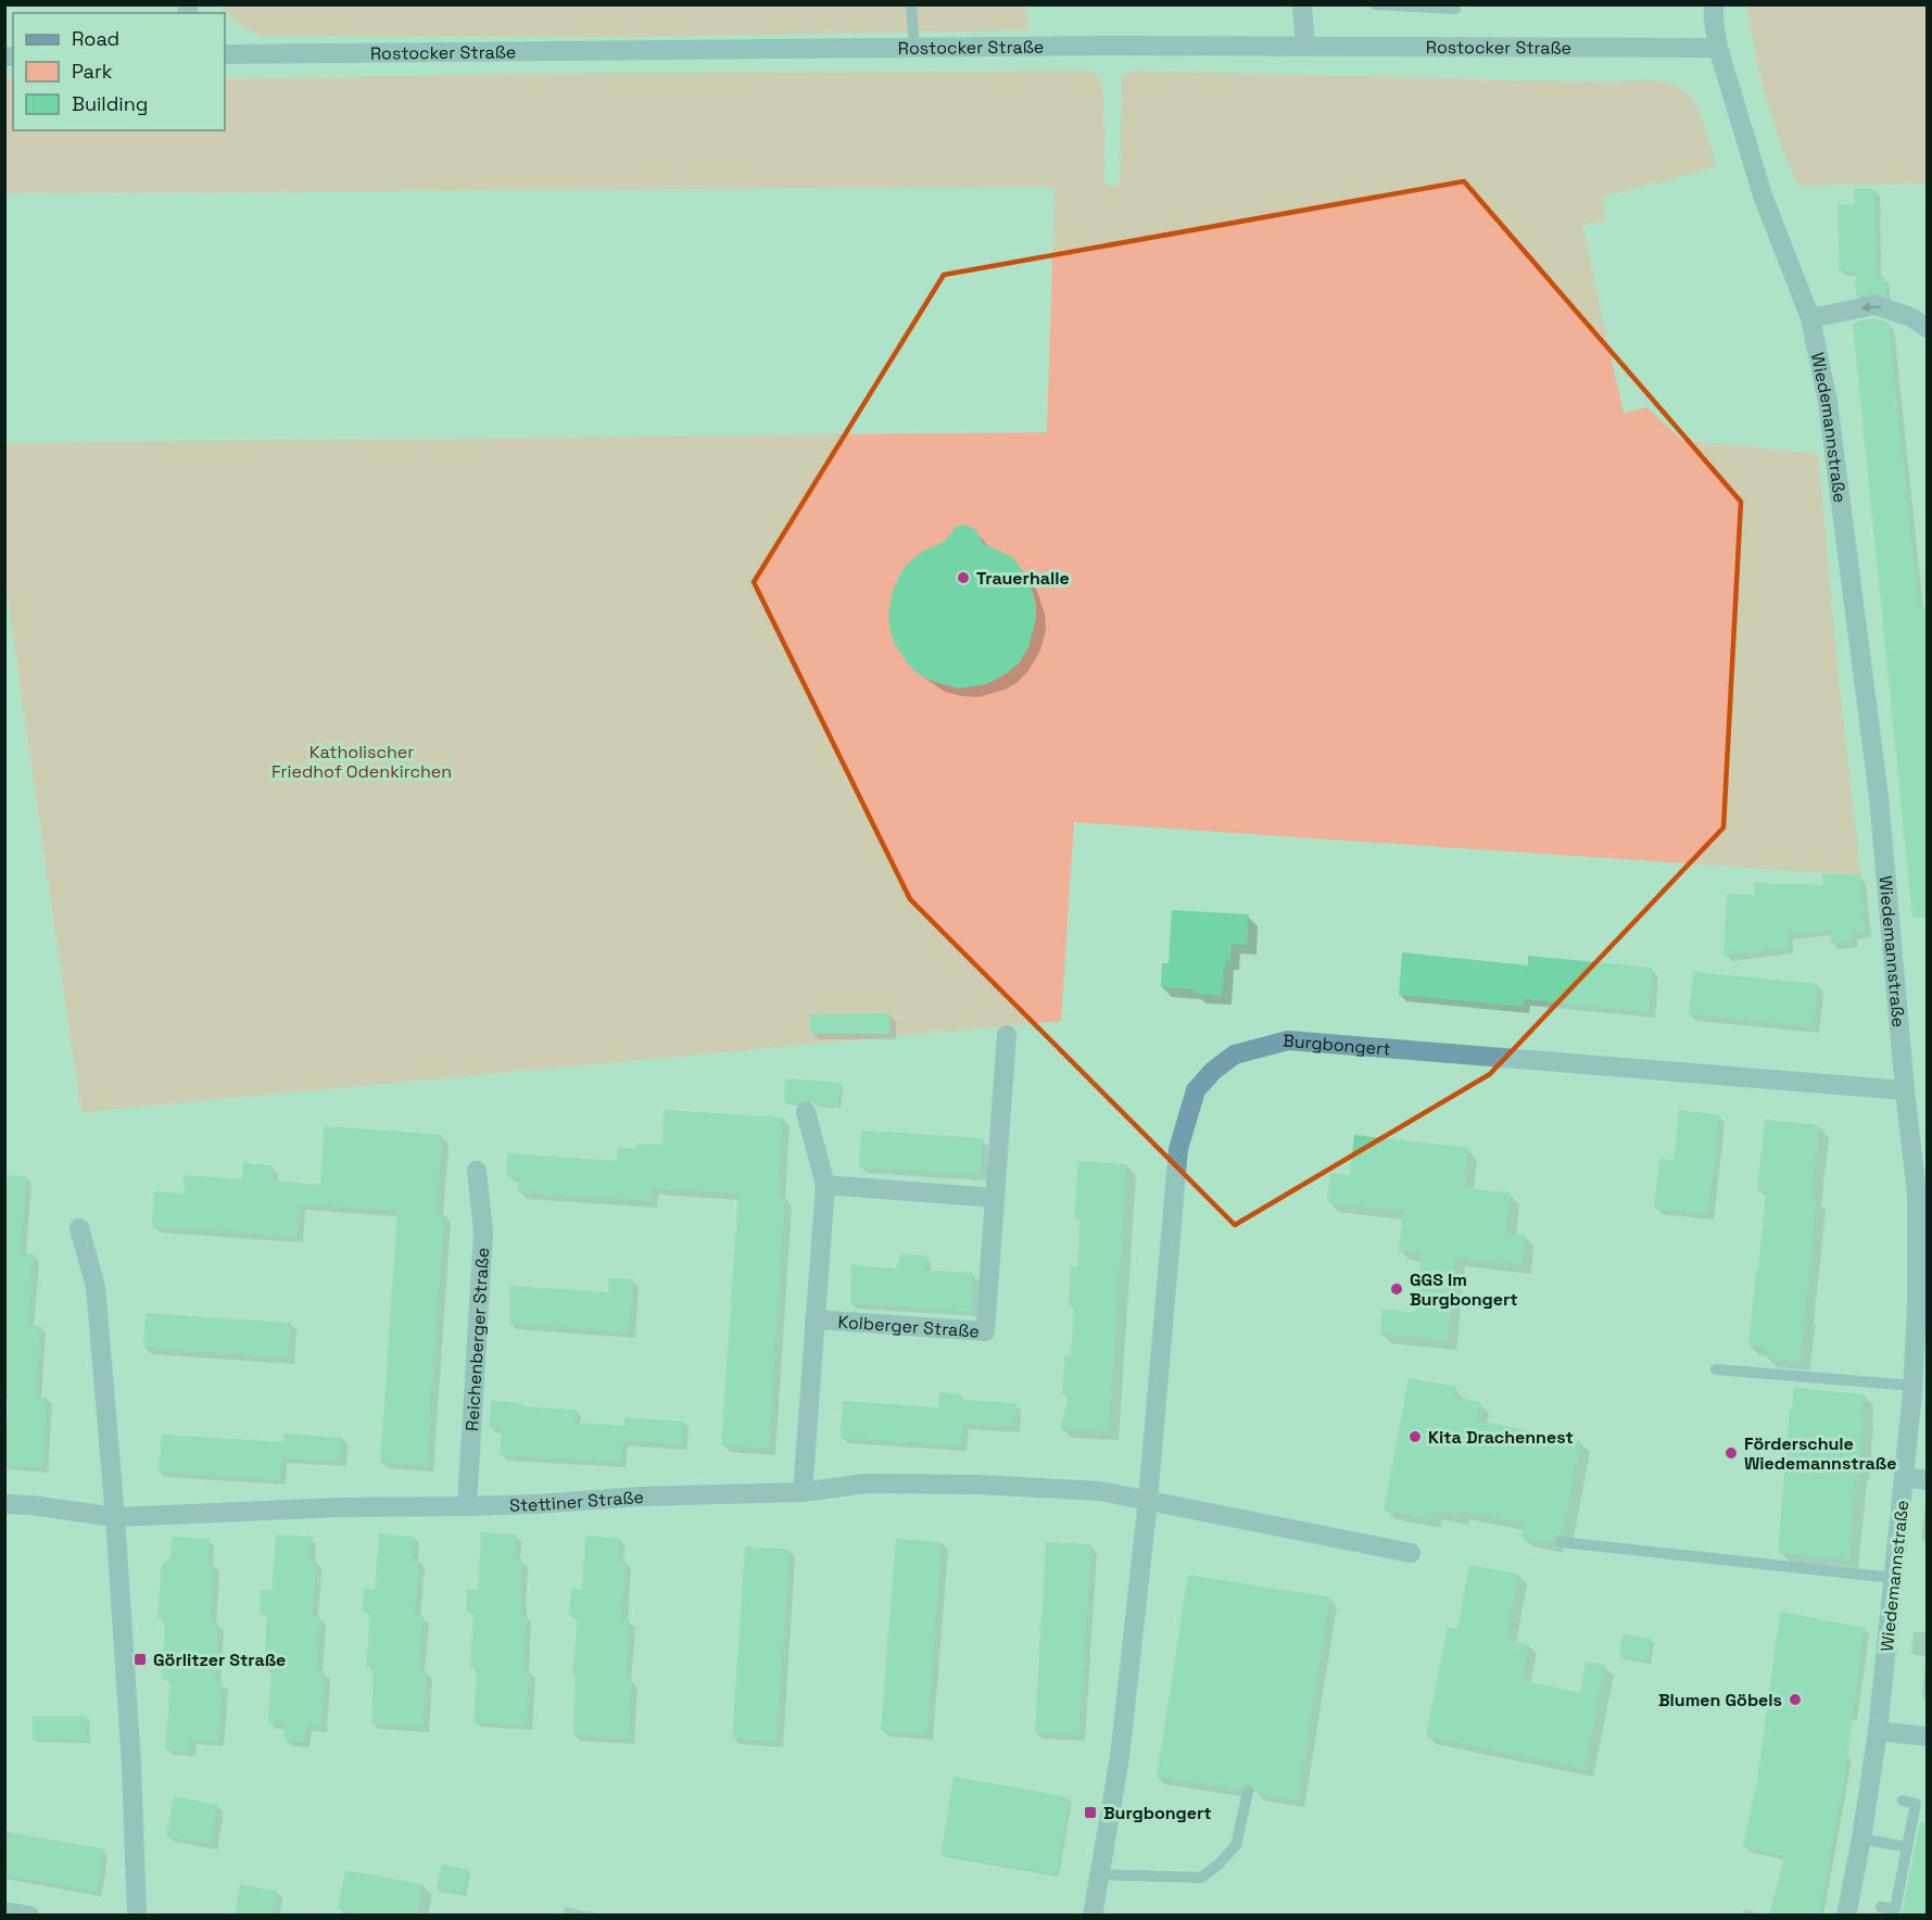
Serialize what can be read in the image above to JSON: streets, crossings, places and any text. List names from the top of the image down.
{
  "streets": {
    "street": [
      "Rostocker Straße",
      "Wiedemannstraße",
      "Burgbongert",
      "Kolberger Straße",
      "Reichenberger Straße",
      "Stettiner Straße"
    ]
  },
  "crossings": [
    ["Rostocker Straße", "Wiedemannstraße"],
    ["Wiedemannstraße", "Burgbongert"],
    ["Burgbongert", "Stettiner Straße"],
    ["Kolberger Straße", "Stettiner Straße"],
    ["Reichenberger Straße", "Stettiner Straße"]
  ],
  "parks": ["Katholischer Friedhof Odenkirchen"],
  "places": {
    "other": [
      "Trauerhalle",
      "GGS Im Burgbongert",
      "Kita Drachennest",
      "Förderschule Wiedemannstraße",
      "Blumen Göbels"
    ],
    "transit": ["Görlitzer Straße", "Burgbongert"]
  },
  "legend": ["Road", "Park", "Building"]
}
